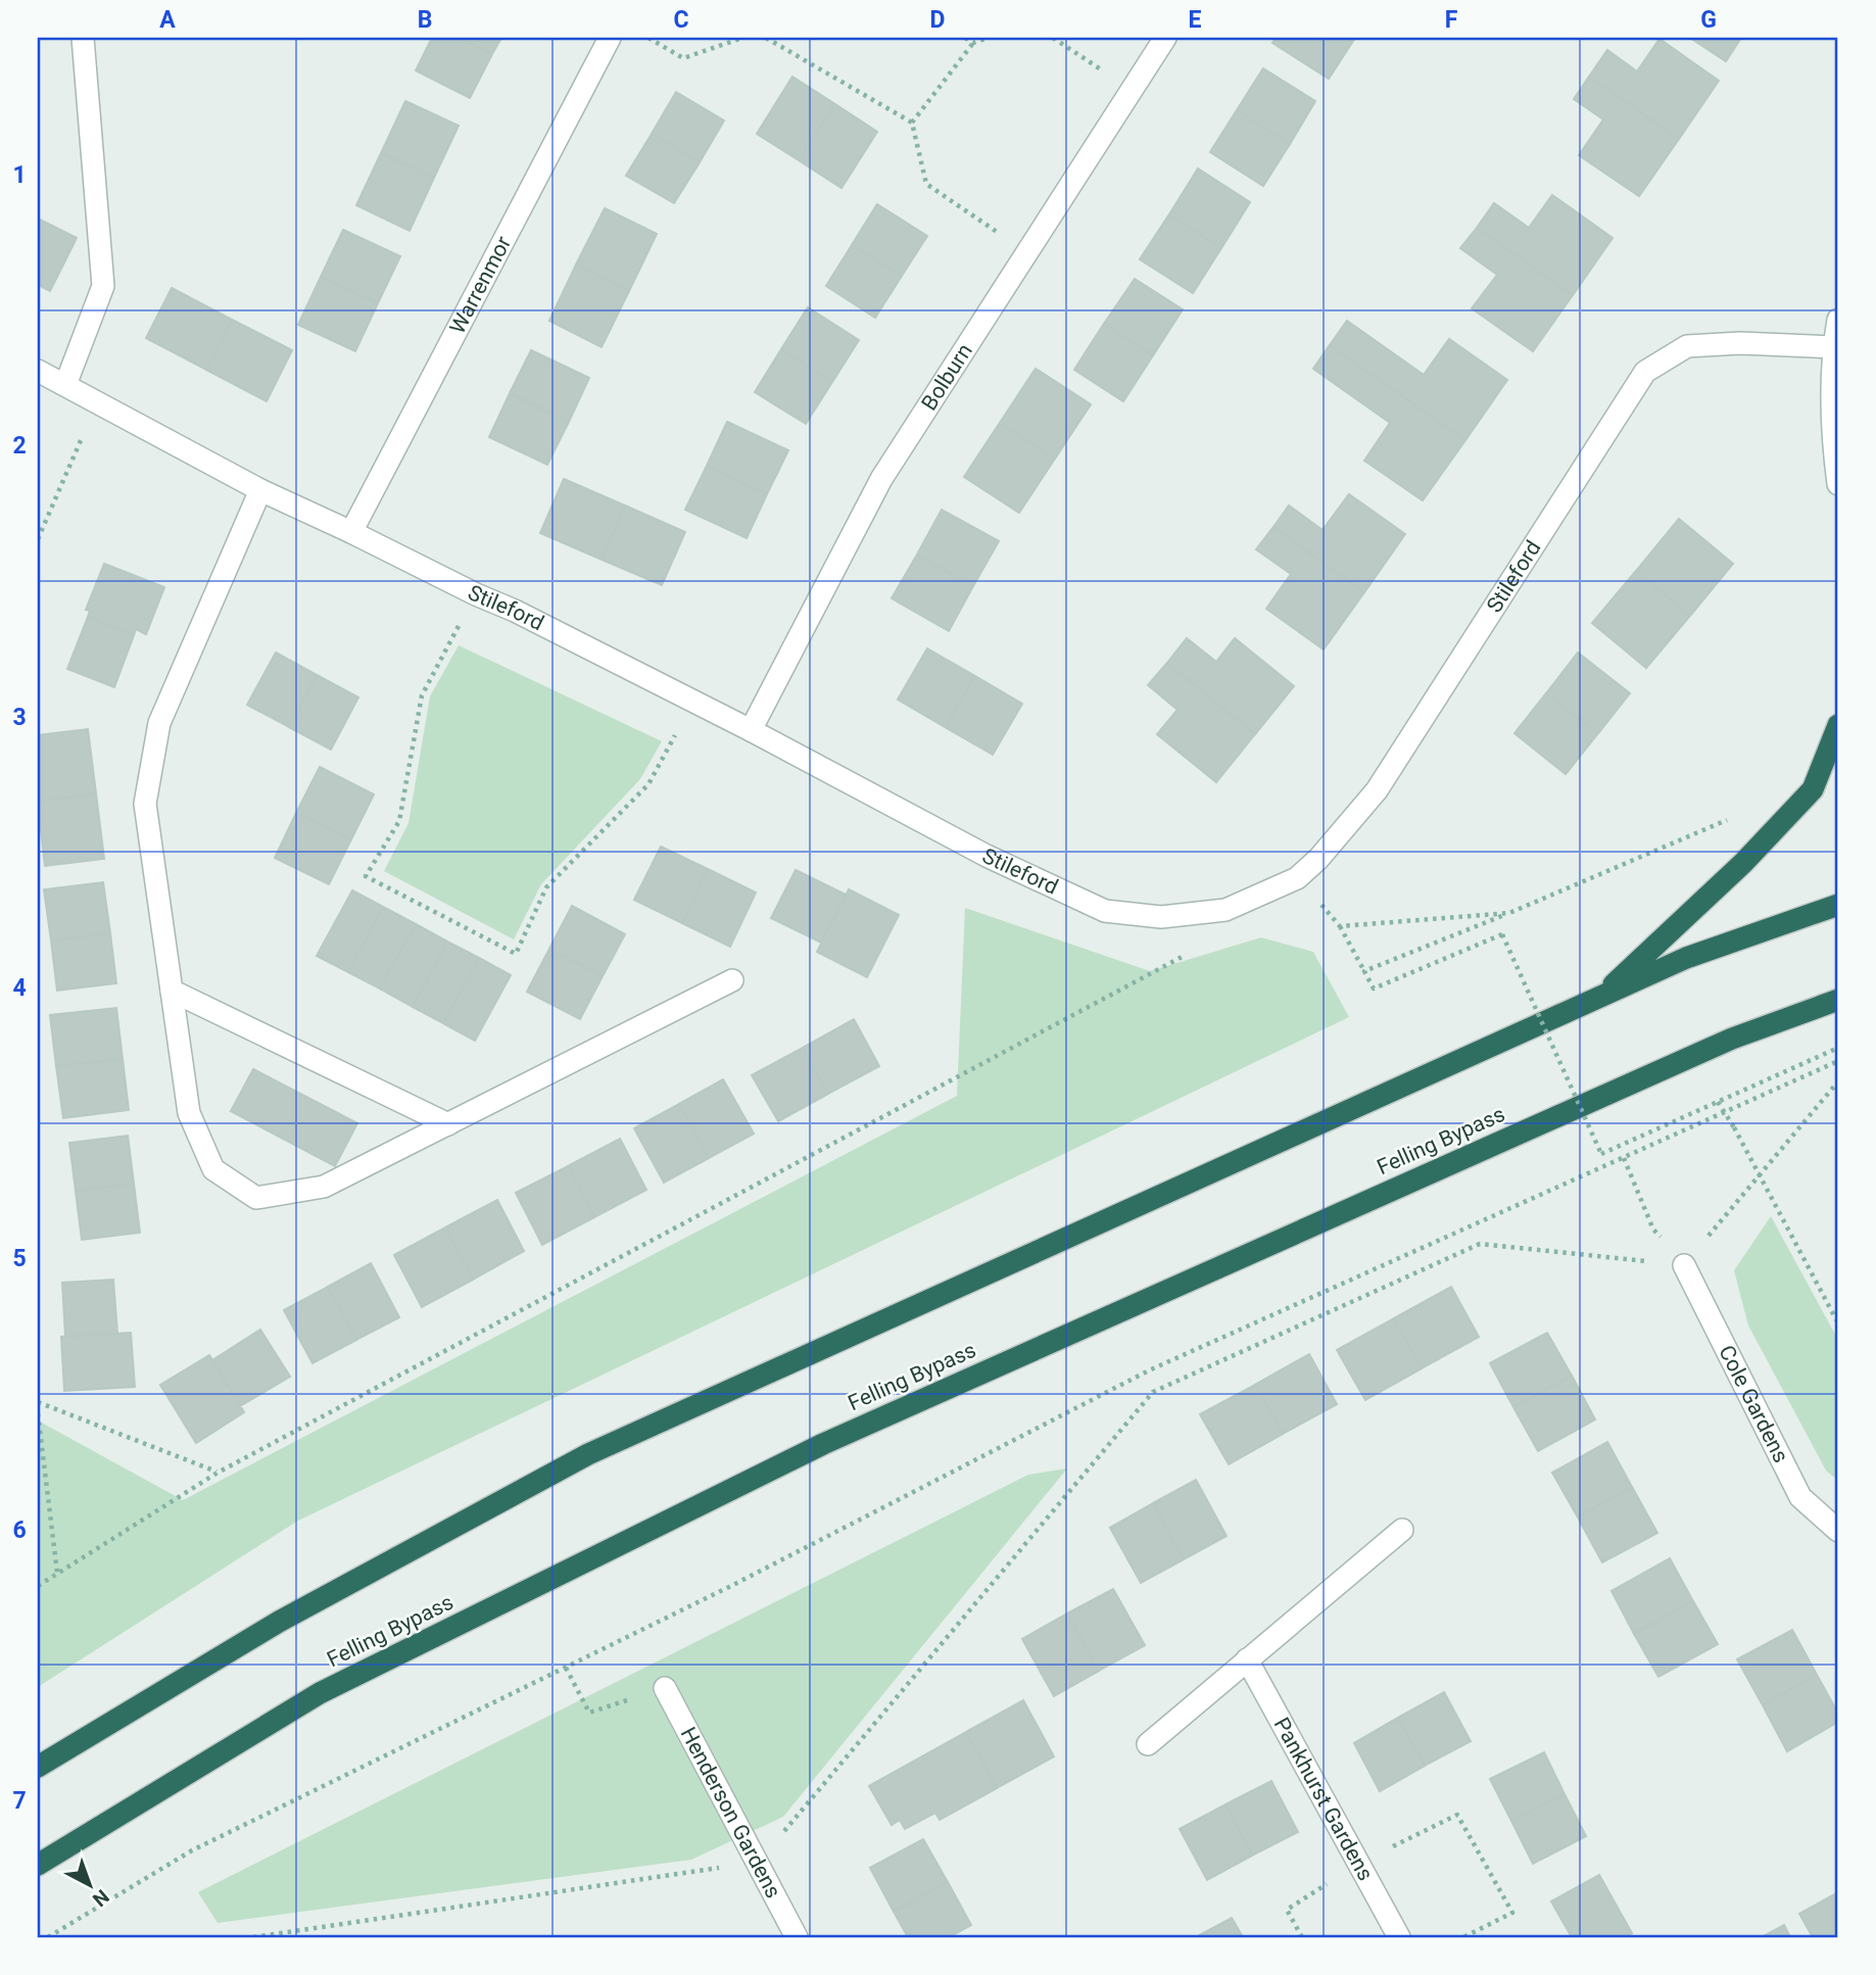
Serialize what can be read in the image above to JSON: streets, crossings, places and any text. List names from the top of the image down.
{
  "streets": {
    "highway": ["Felling Bypass"],
    "street": [
      "Warrenmor",
      "Bolburn",
      "Stileford",
      "Cole Gardens",
      "Pankhurst Gardens",
      "Henderson Gardens"
    ]
  },
  "crossings": [
    ["Warrenmor", "Stileford"],
    ["Bolburn", "Stileford"]
  ],
  "north": "bottom right",
  "grid": {
    "columns": [
      "A",
      "B",
      "C",
      "D",
      "E",
      "F",
      "G"
    ],
    "rows": [
      "1",
      "2",
      "3",
      "4",
      "5",
      "6",
      "7"
    ]
  }
}
